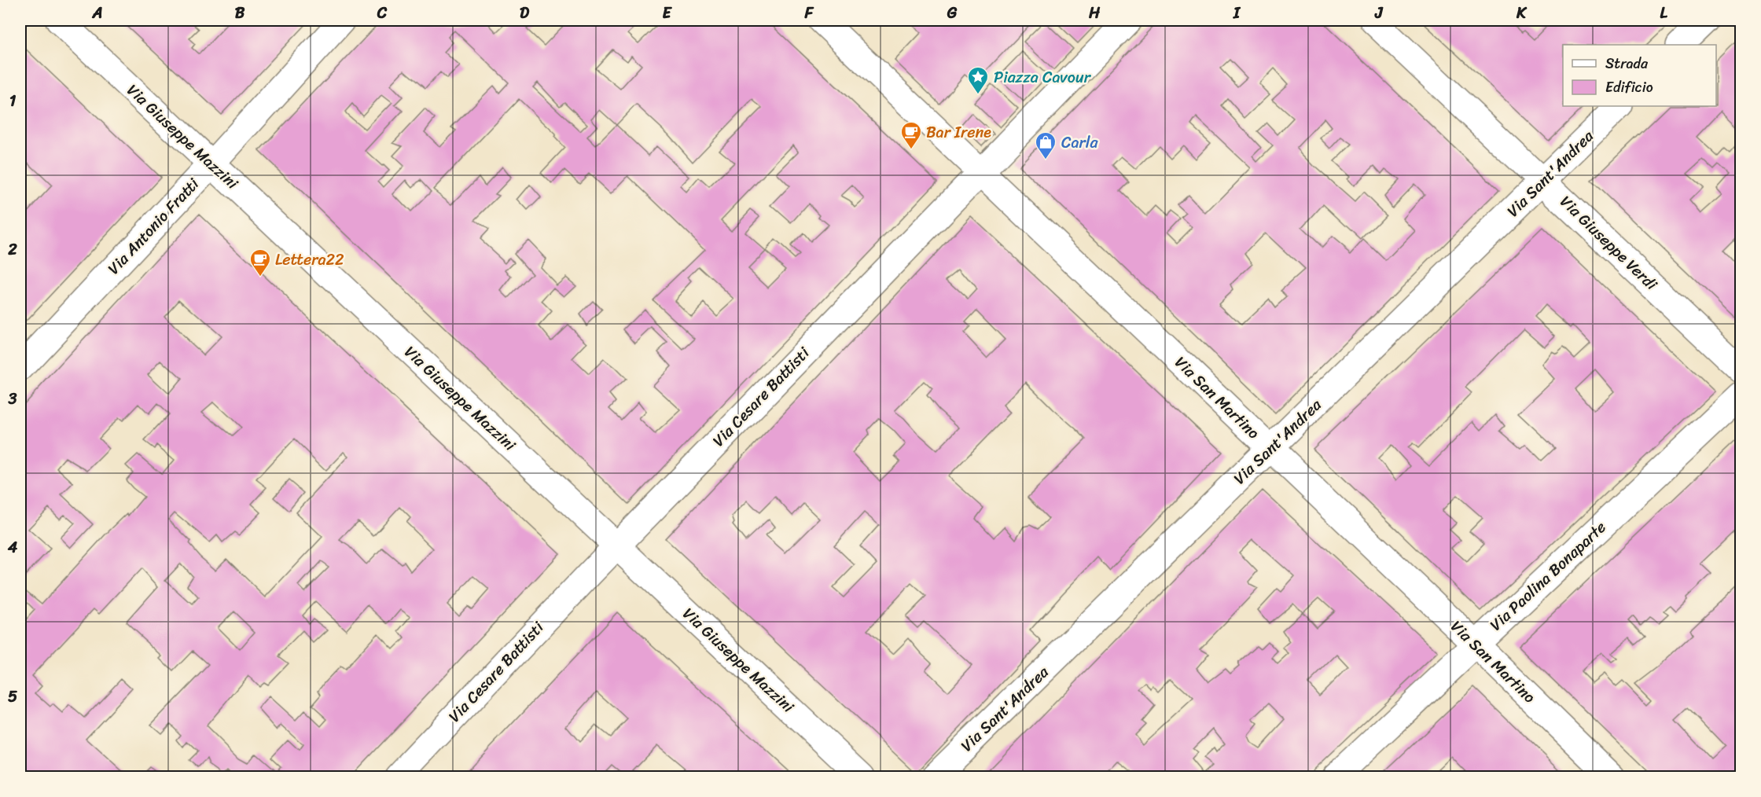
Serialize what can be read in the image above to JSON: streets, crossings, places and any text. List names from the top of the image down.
{
  "streets": {
    "street": [
      "Via Giuseppe Mazzini",
      "Via Sant'Andrea",
      "Via Antonio Fratti",
      "Via Giuseppe Verdi",
      "Via Cesare Battisti",
      "Via San Martino",
      "Via Paolina Bonaparte"
    ]
  },
  "crossings": [
    ["Via Giuseppe Mazzini", "Via Antonio Fratti"],
    ["Via Giuseppe Mazzini", "Via Cesare Battisti"],
    ["Via Sant'Andrea", "Via Giuseppe Verdi"],
    ["Via Sant'Andrea", "Via San Martino"],
    ["Via Cesare Battisti", "Via San Martino"],
    ["Via San Martino", "Via Paolina Bonaparte"]
  ],
  "places": {
    "place": ["Piazza Cavour"],
    "cafe": ["Bar Irene", "Lettera22"],
    "shop": ["Carla"]
  },
  "legend": ["Strada", "Edificio"],
  "grid": {
    "columns": [
      "A",
      "B",
      "C",
      "D",
      "E",
      "F",
      "G",
      "H",
      "I",
      "J",
      "K",
      "L"
    ],
    "rows": [
      "1",
      "2",
      "3",
      "4",
      "5"
    ]
  }
}
